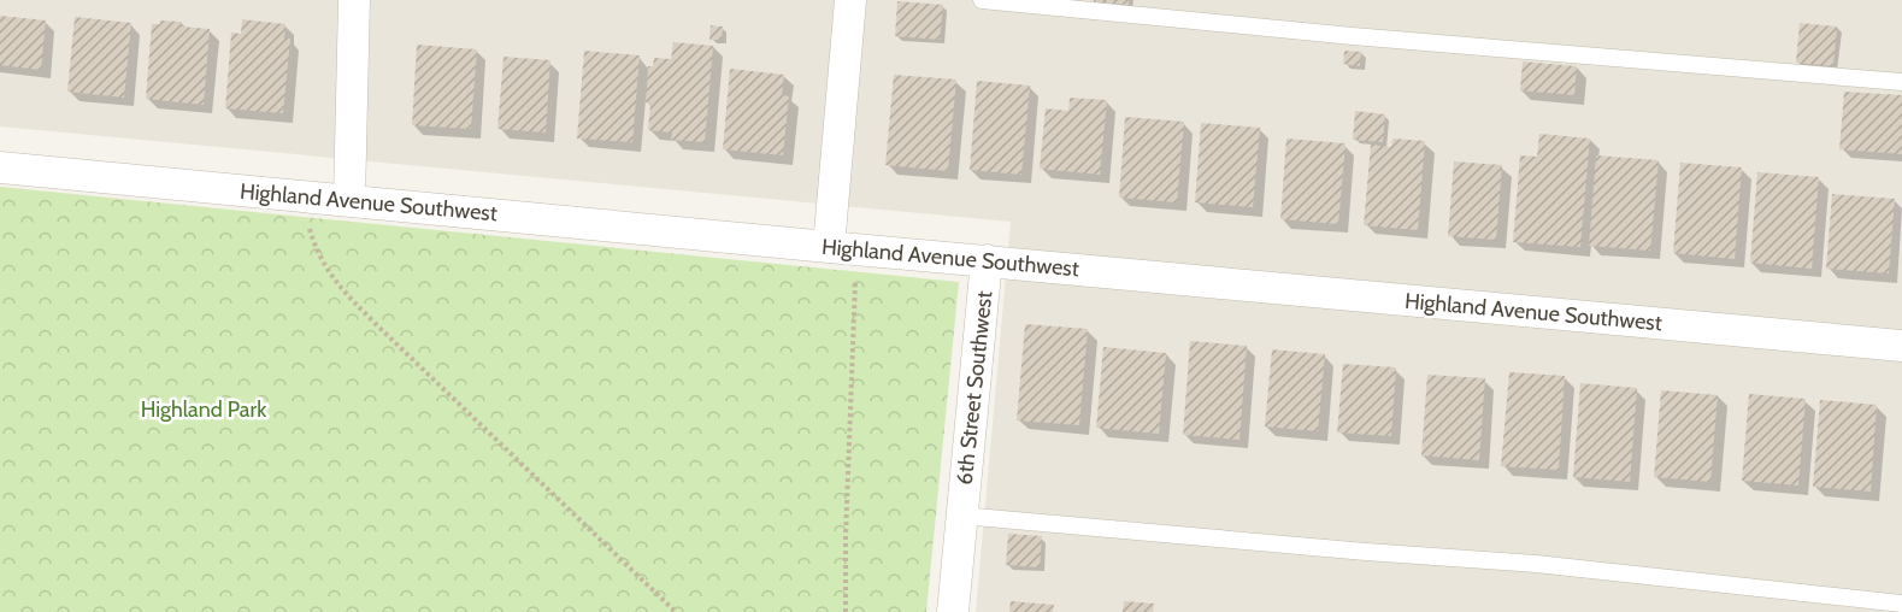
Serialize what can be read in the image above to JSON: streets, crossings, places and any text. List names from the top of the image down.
{
  "streets": {
    "street": ["Highland Avenue Southwest", "6th Street Southwest"]
  },
  "crossings": [
    ["Highland Avenue Southwest", "6th Street Southwest"]
  ],
  "parks": ["Highland Park"]
}
